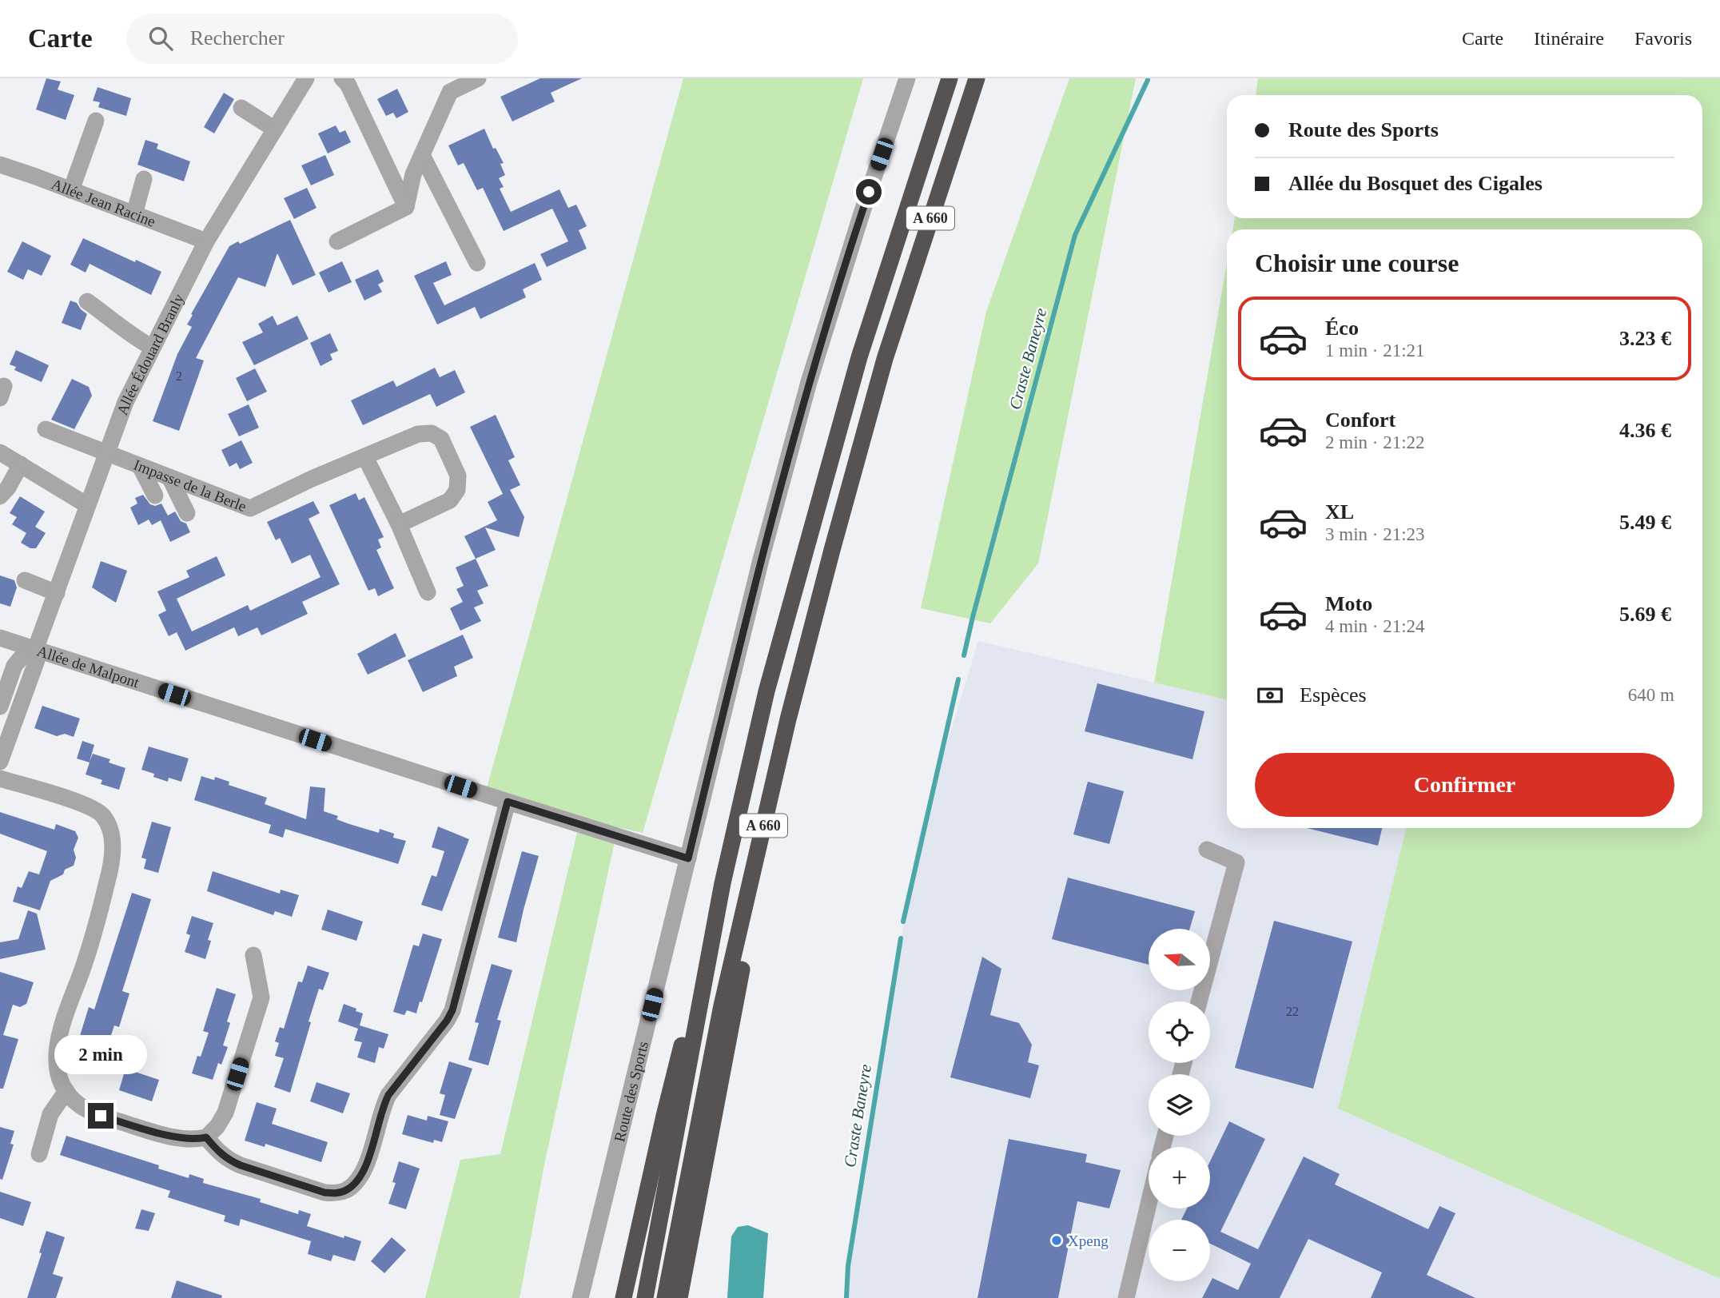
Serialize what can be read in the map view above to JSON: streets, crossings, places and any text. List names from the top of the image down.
{
  "streets": {
    "highway": ["A 660"],
    "street": [
      "Allée Jean Racine",
      "Allée Édouard Branly",
      "Impasse de la Berle",
      "Allée de Malpont",
      "Route des Sports"
    ]
  },
  "crossings": [
    ["Allée Jean Racine", "Allée Édouard Branly"],
    ["Allée Édouard Branly", "Impasse de la Berle"],
    ["Allée Édouard Branly", "Allée de Malpont"],
    ["Allée de Malpont", "Route des Sports"]
  ],
  "water": ["Craste Baneyre"],
  "places": ["Xpeng"],
  "house_numbers": ["2", "22"],
  "north": "left",
  "page": {
    "header": "Carte",
    "search": "Rechercher",
    "nav": ["Carte", "Itinéraire", "Favoris"],
    "banner": ["Route des Sports", "Allée du Bosquet des Cigales"],
    "heading": "Choisir une course",
    "list": [
      {
        "name": "Éco",
        "note": "1 min · 21:21",
        "value": "3.23 €"
      },
      {
        "name": "Confort",
        "note": "2 min · 21:22",
        "value": "4.36 €"
      },
      {
        "name": "XL",
        "note": "3 min · 21:23",
        "value": "5.49 €"
      },
      {
        "name": "Moto",
        "note": "4 min · 21:24",
        "value": "5.69 €"
      }
    ],
    "pay": ["Espèces", "640 m"],
    "buttons": "Confirmer",
    "map_buttons": ["+", "−"],
    "bubble": "2 min"
  }
}
